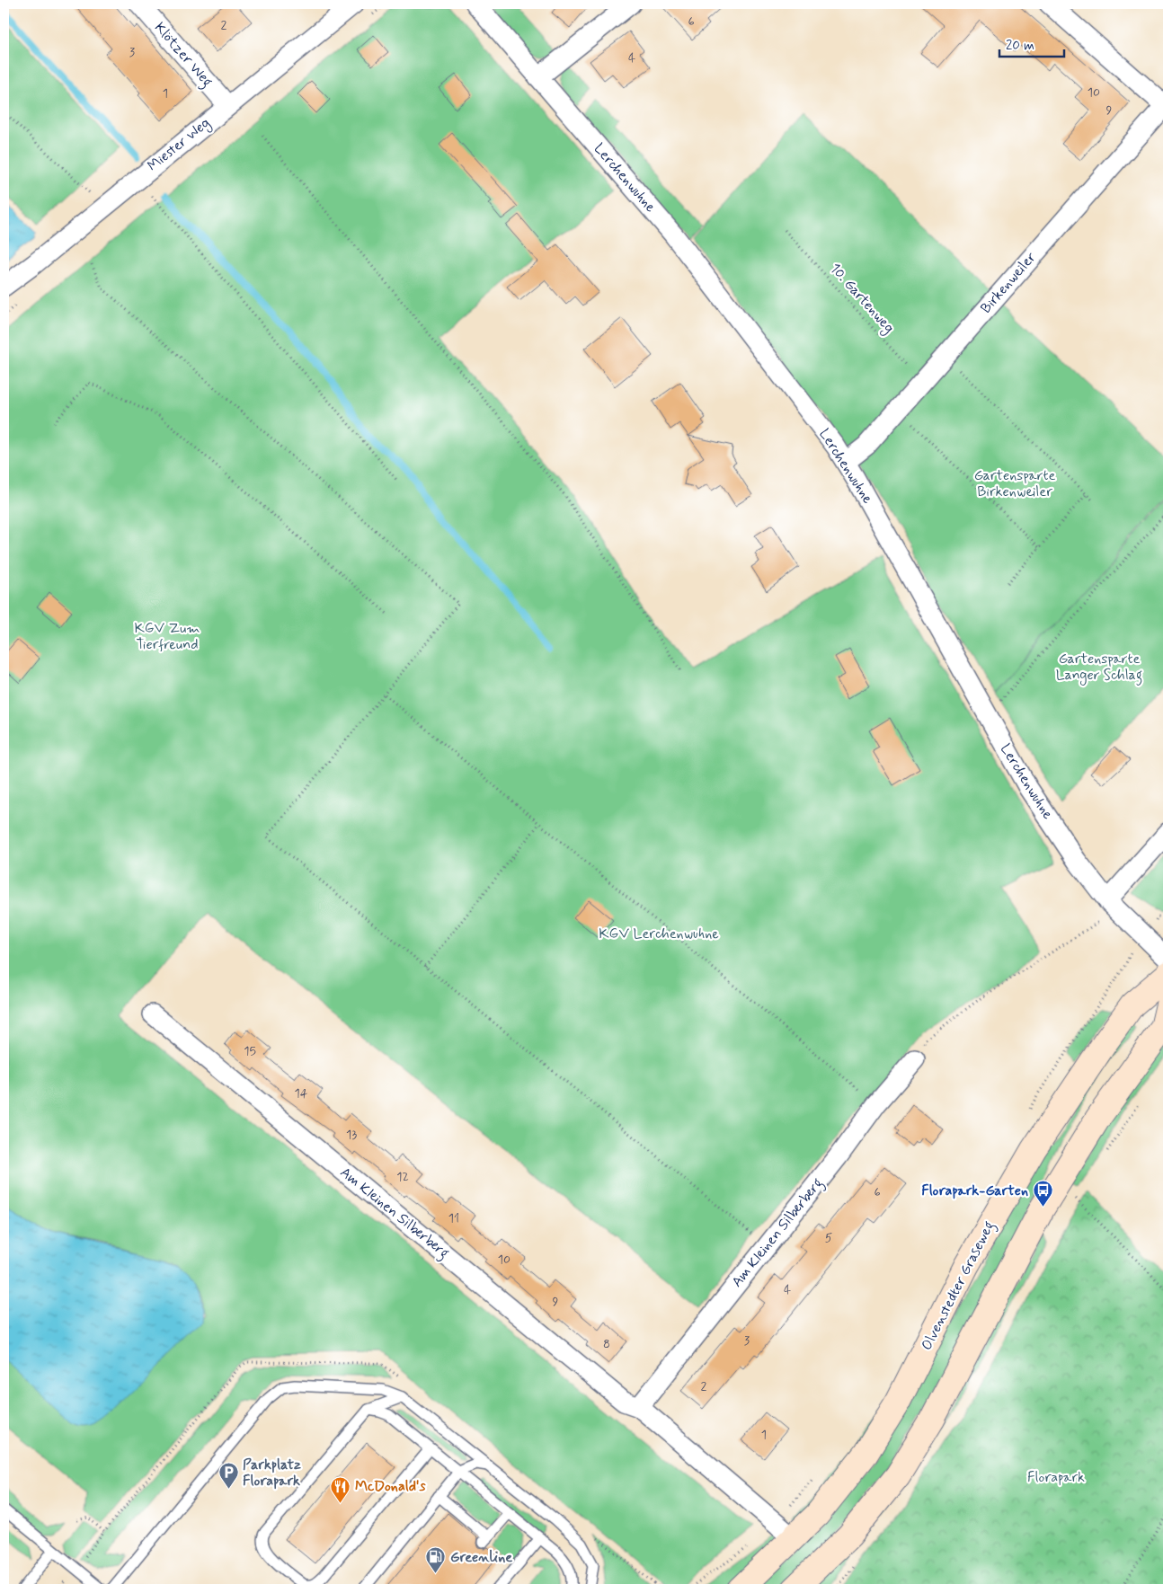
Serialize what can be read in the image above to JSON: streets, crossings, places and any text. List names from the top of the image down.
{
  "streets": {
    "main road": ["Olvenstedter Graseweg"],
    "street": [
      "Klötzer Weg",
      "Miester Weg",
      "Lerchenwuhne",
      "Birkenweiler",
      "Am Kleinen Silberberg"
    ],
    "path": ["10. Gartenweg"]
  },
  "crossings": [
    ["Klötzer Weg", "Miester Weg"],
    ["Lerchenwuhne", "Birkenweiler"],
    ["Birkenweiler", "10. Gartenweg"],
    ["Am Kleinen Silberberg", "Olvenstedter Graseweg"]
  ],
  "parks": [
    "Gartensparte Birkenweiler",
    "KGV Zum Tierfreund",
    "Gartensparte Langer Schlag",
    "KGV Lerchenwuhne",
    "Florapark"
  ],
  "places": {
    "bus stop": ["Florapark-Garten"],
    "parking": ["Parkplatz Florapark"],
    "restaurant": ["McDonald's"],
    "fuel station": ["Greenline"]
  },
  "house_numbers": [
    "6",
    "2",
    "3",
    "4",
    "10",
    "1",
    "9",
    "15",
    "14",
    "13",
    "12",
    "6",
    "11",
    "5",
    "10",
    "4",
    "9",
    "3",
    "8",
    "2",
    "1"
  ],
  "scale_bar": "20 m"
}
